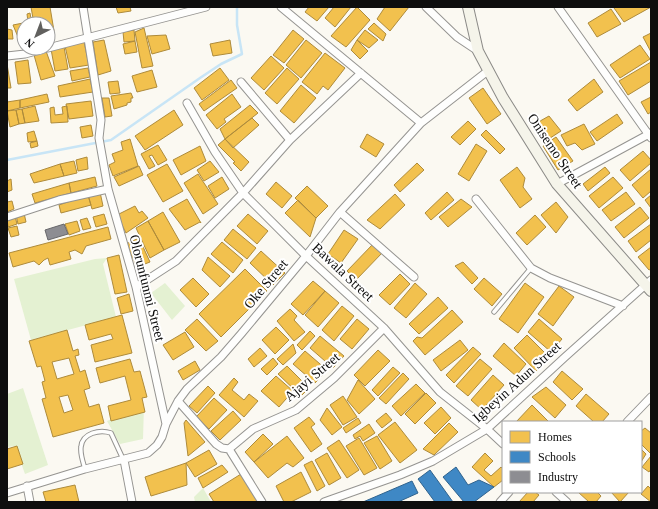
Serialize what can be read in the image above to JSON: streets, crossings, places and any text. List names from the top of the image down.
{
  "streets": {
    "street": [
      "Onisemo Street",
      "Bawala Street",
      "Oke Street",
      "Olorunfunmi Street",
      "Ajayi Street",
      "Igbeyin Adun Street"
    ]
  },
  "crossings": [
    ["Onisemo Street", "Oke Street"],
    ["Onisemo Street", "Igbeyin Adun Street"],
    ["Bawala Street", "Oke Street"],
    ["Bawala Street", "Ajayi Street"],
    ["Bawala Street", "Igbeyin Adun Street"],
    ["Oke Street", "Olorunfunmi Street"]
  ],
  "legend": ["Homes", "Schools", "Industry"],
  "north": "bottom left"
}
